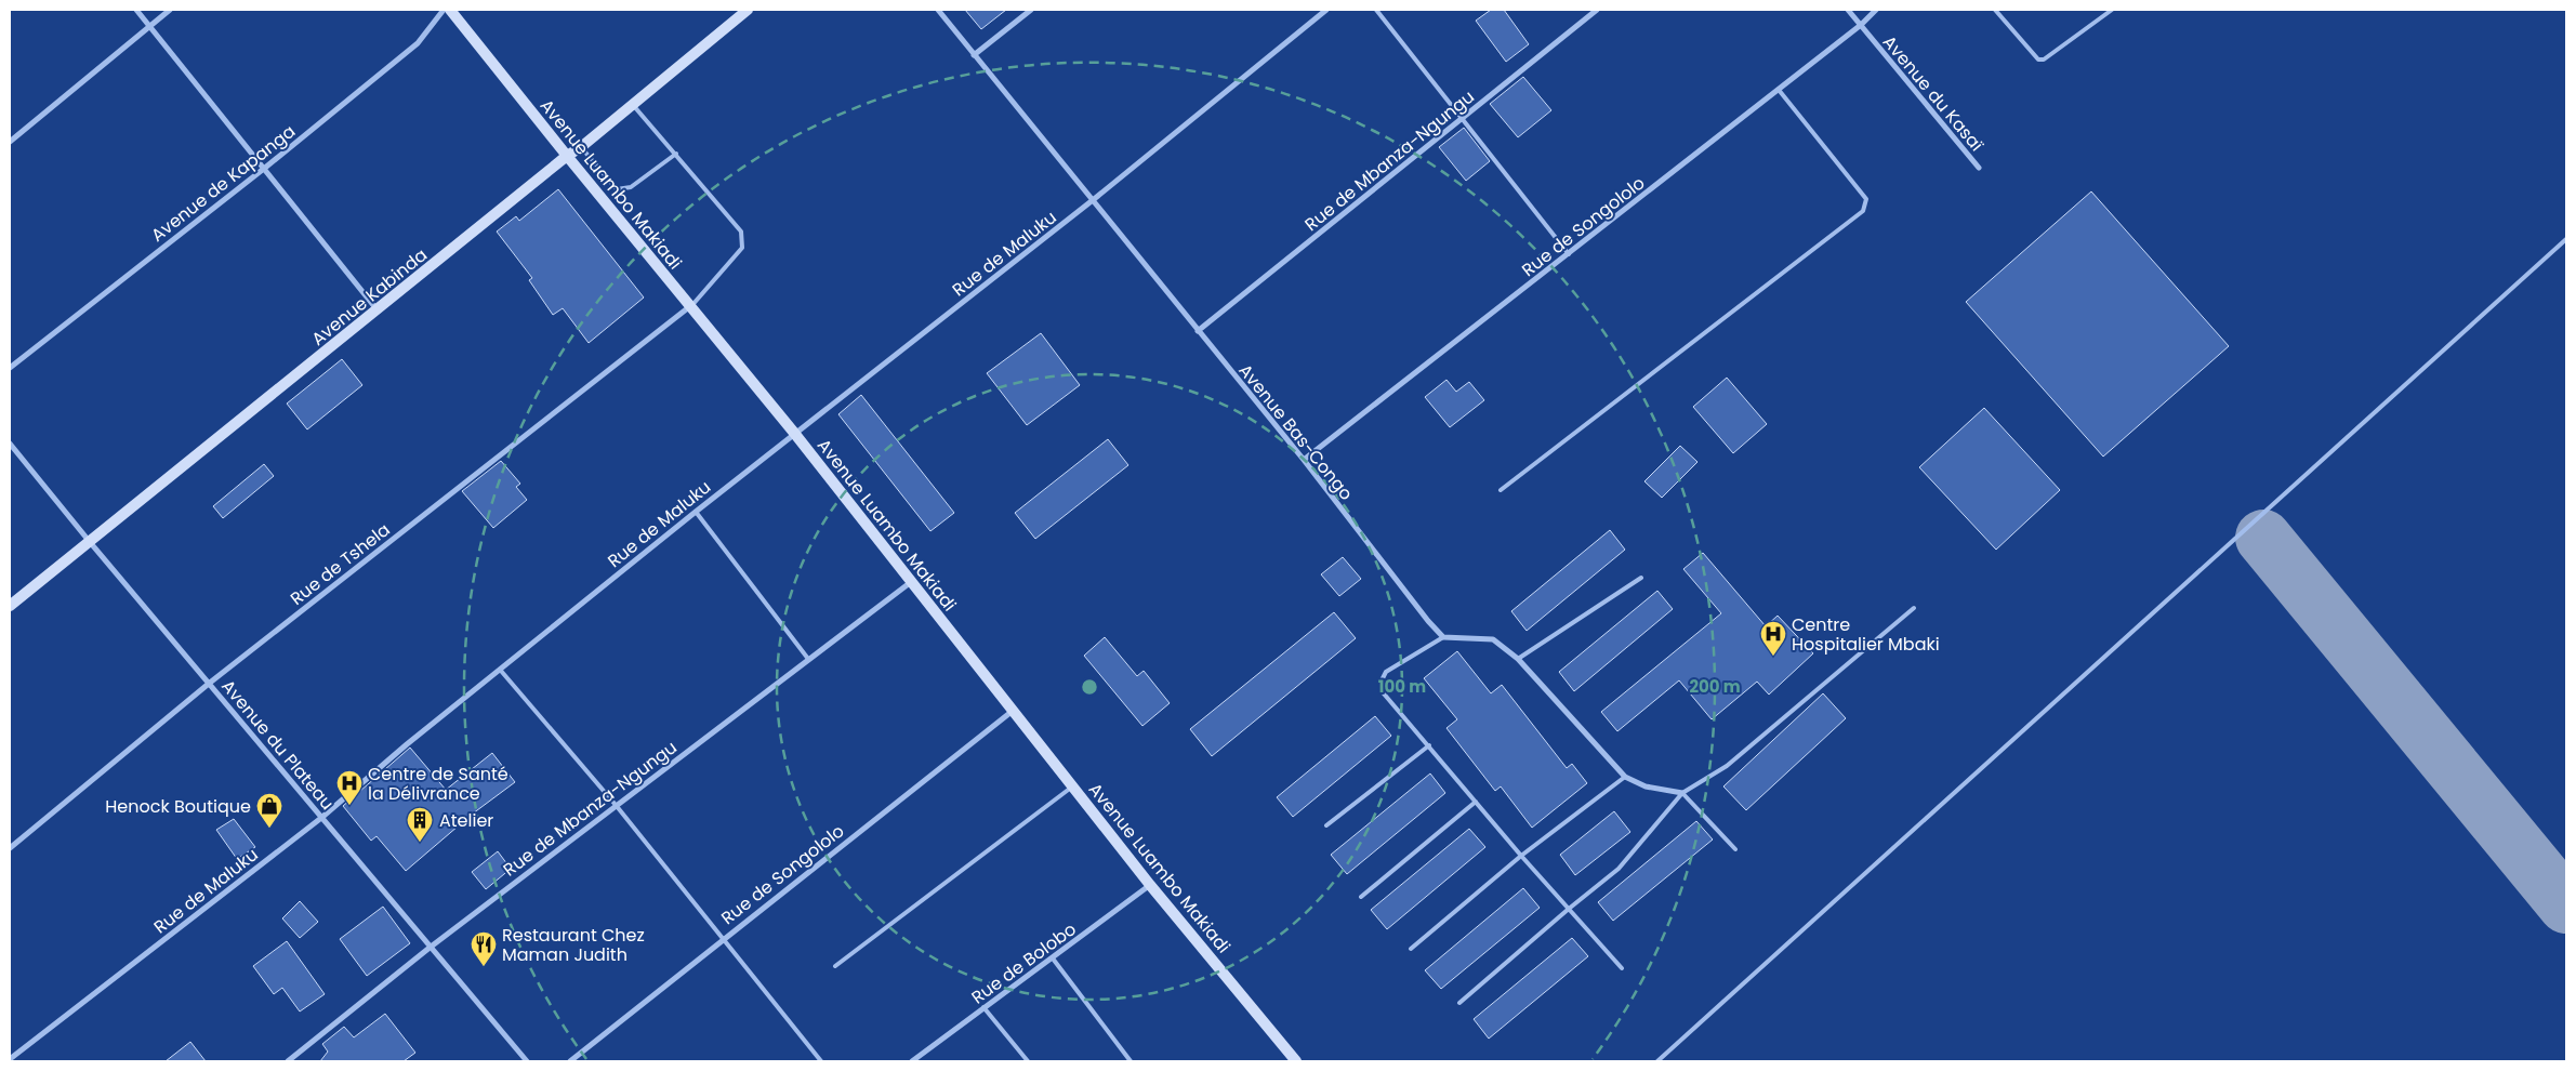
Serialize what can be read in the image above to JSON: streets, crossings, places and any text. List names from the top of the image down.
{
  "streets": {
    "main road": ["Avenue Luambo Makiadi", "Avenue Kabinda"],
    "street": [
      "Avenue du Kasaï",
      "Rue de Mbanza-Ngungu",
      "Avenue de Kapanga",
      "Rue de Songololo",
      "Rue de Maluku",
      "Avenue Bas-Congo",
      "Rue de Tshela",
      "Avenue du Plateau",
      "Rue de Bolobo"
    ]
  },
  "crossings": [
    ["Avenue du Kasaï", "Rue de Songololo"],
    ["Rue de Mbanza-Ngungu", "Avenue Luambo Makiadi"],
    ["Rue de Mbanza-Ngungu", "Avenue Bas-Congo"],
    ["Rue de Mbanza-Ngungu", "Avenue du Plateau"],
    ["Avenue Luambo Makiadi", "Rue de Songololo"],
    ["Avenue Luambo Makiadi", "Rue de Maluku"],
    ["Avenue Luambo Makiadi", "Avenue Kabinda"],
    ["Avenue Luambo Makiadi", "Rue de Tshela"],
    ["Avenue Luambo Makiadi", "Rue de Bolobo"],
    ["Rue de Songololo", "Avenue Bas-Congo"],
    ["Rue de Maluku", "Avenue Bas-Congo"],
    ["Rue de Maluku", "Avenue du Plateau"],
    ["Avenue Kabinda", "Avenue du Plateau"],
    ["Rue de Tshela", "Avenue du Plateau"]
  ],
  "places": {
    "hospital": ["Centre Hospitalier Mbaki", "Centre de Santé la Délivrance"],
    "shop": ["Henock Boutique"],
    "building": ["Atelier"],
    "restaurant": ["Restaurant Chez Maman Judith"]
  },
  "rings": ["100 m", "200 m"]
}
